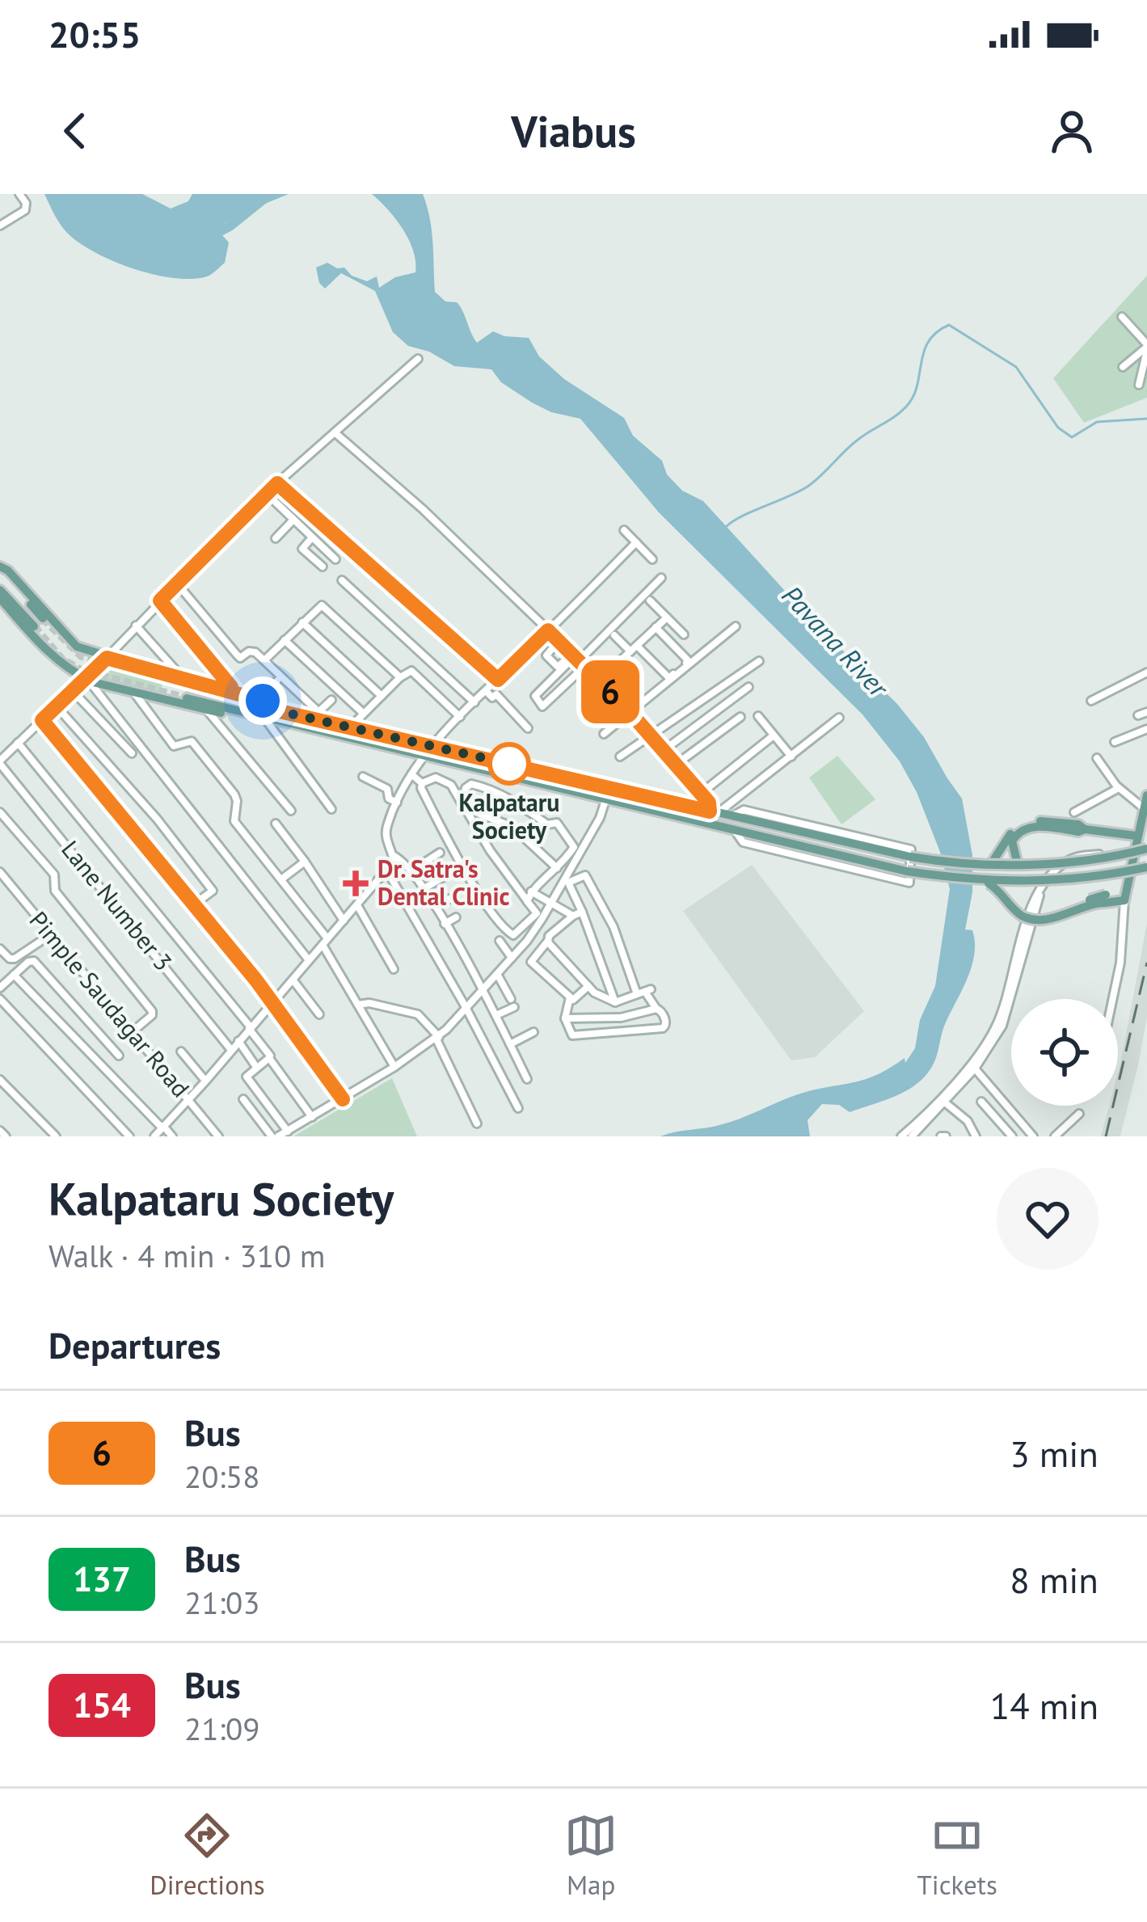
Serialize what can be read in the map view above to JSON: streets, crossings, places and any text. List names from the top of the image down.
{
  "streets": {
    "street": ["Lane Number 3", "Pimple Saudagar Road"]
  },
  "water": ["Pavana River"],
  "places": {
    "other": ["Kalpataru Society"],
    "health": ["Dr. Satra's Dental Clinic"]
  },
  "lines": ["bus line 6"],
  "page": {
    "status": "20:55",
    "header": "Viabus",
    "on_map": "6",
    "heading": [
      ["Kalpataru Society", "Walk · 4 min · 310 m"],
      "Departures"
    ],
    "list": [
      {
        "mark": "6",
        "name": "Bus",
        "note": "20:58",
        "value": "3 min"
      },
      {
        "mark": "137",
        "name": "Bus",
        "note": "21:03",
        "value": "8 min"
      },
      {
        "mark": "154",
        "name": "Bus",
        "note": "21:09",
        "value": "14 min"
      }
    ],
    "tabs": ["Directions", "Map", "Tickets"]
  }
}
